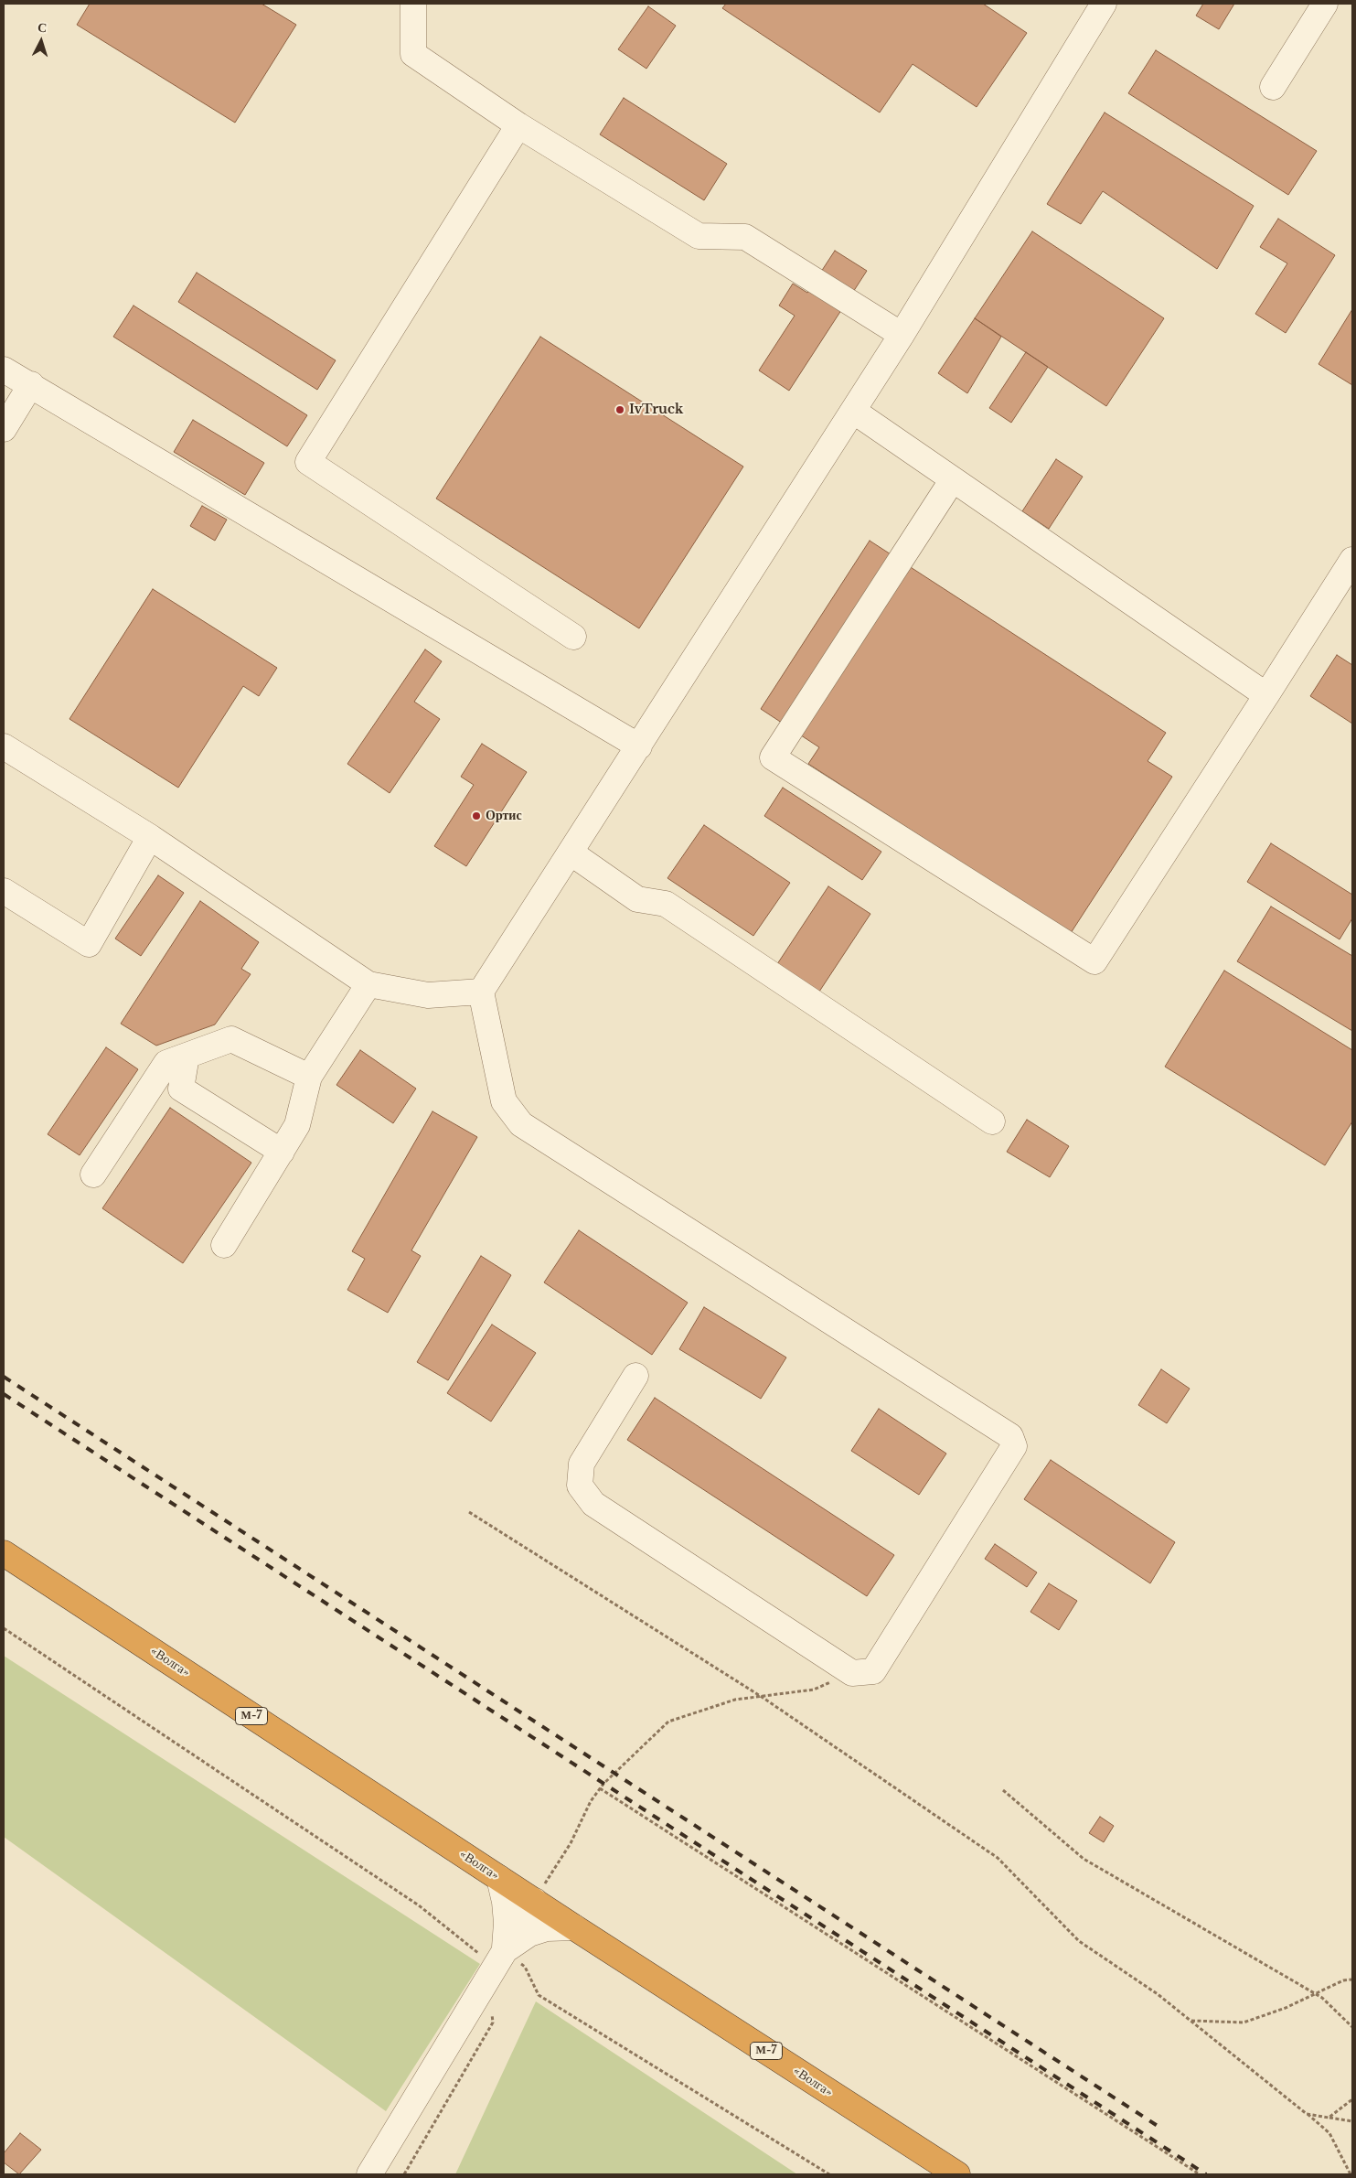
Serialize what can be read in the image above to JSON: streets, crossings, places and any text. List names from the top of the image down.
{
  "streets": {
    "highway": ["«Волга»", "М-7"]
  },
  "places": ["IvTruck", "Ортис"],
  "north": "top"
}
